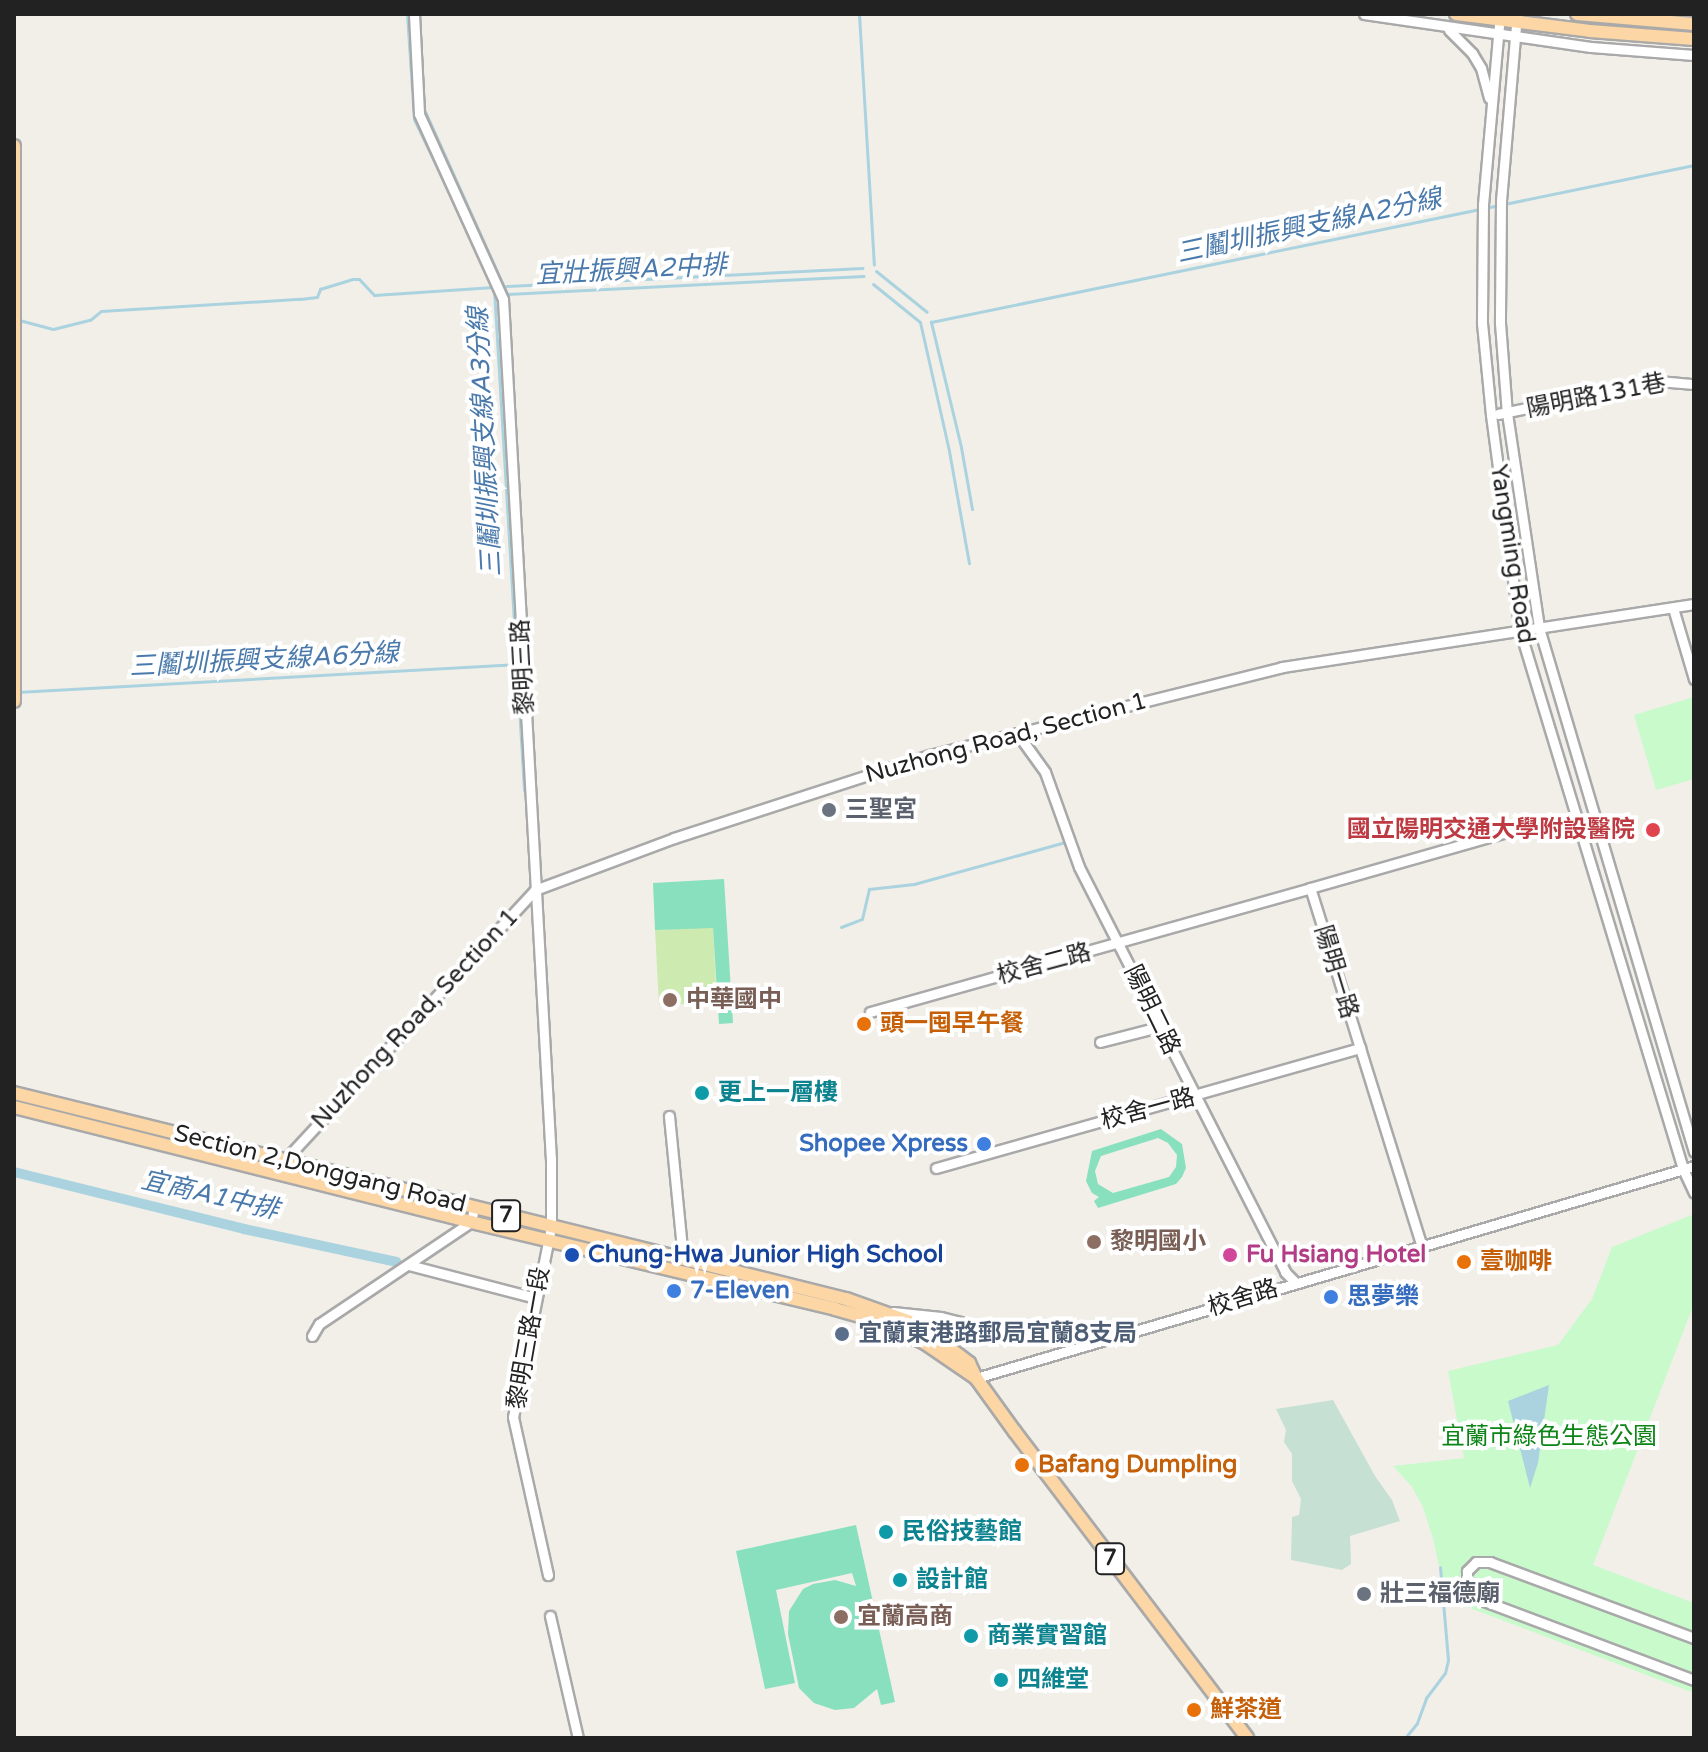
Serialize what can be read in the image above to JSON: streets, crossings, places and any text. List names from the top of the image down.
{
  "streets": {
    "main road": ["Section 2,Donggang Road", "7"],
    "street": [
      "陽明路131巷",
      "Yangming Road",
      "黎明三路",
      "Nuzhong Road, Section 1",
      "校舍二路",
      "陽明一路",
      "陽明二路",
      "校舍一路",
      "校舍路",
      "黎明三路一段"
    ]
  },
  "crossings": [
    ["陽明路131巷", "Yangming Road"],
    ["Yangming Road", "Nuzhong Road, Section 1"],
    ["Yangming Road", "校舍路"],
    ["黎明三路", "Nuzhong Road, Section 1"],
    ["黎明三路", "Section 2,Donggang Road"],
    ["黎明三路", "黎明三路一段"],
    ["Nuzhong Road, Section 1", "陽明二路"],
    ["Nuzhong Road, Section 1", "Section 2,Donggang Road"],
    ["校舍二路", "陽明一路"],
    ["校舍二路", "陽明二路"],
    ["陽明一路", "校舍一路"],
    ["陽明一路", "校舍路"],
    ["陽明二路", "校舍一路"],
    ["陽明二路", "校舍路"],
    ["Section 2,Donggang Road", "校舍路"],
    ["Section 2,Donggang Road", "黎明三路一段"]
  ],
  "water": [
    "三鬮圳振興支線A2分線",
    "宜壯振興A2中排",
    "三鬮圳振興支線A3分線",
    "三鬮圳振興支線A6分線",
    "宜商A1中排"
  ],
  "parks": ["宜蘭市綠色生態公園"],
  "places": [
    "三聖宮",
    "國立陽明交通大學附設醫院",
    "中華國中",
    "頭一囤早午餐",
    "更上一層樓",
    "Shopee Xpress",
    "黎明國小",
    "Chung-Hwa Junior High School",
    "Fu Hsiang Hotel",
    "壹咖啡",
    "7-Eleven",
    "思夢樂",
    "宜蘭東港路郵局宜蘭8支局",
    "Bafang Dumpling",
    "民俗技藝館",
    "設計館",
    "壯三福德廟",
    "宜蘭高商",
    "商業實習館",
    "四維堂",
    "鮮茶道"
  ]
}
